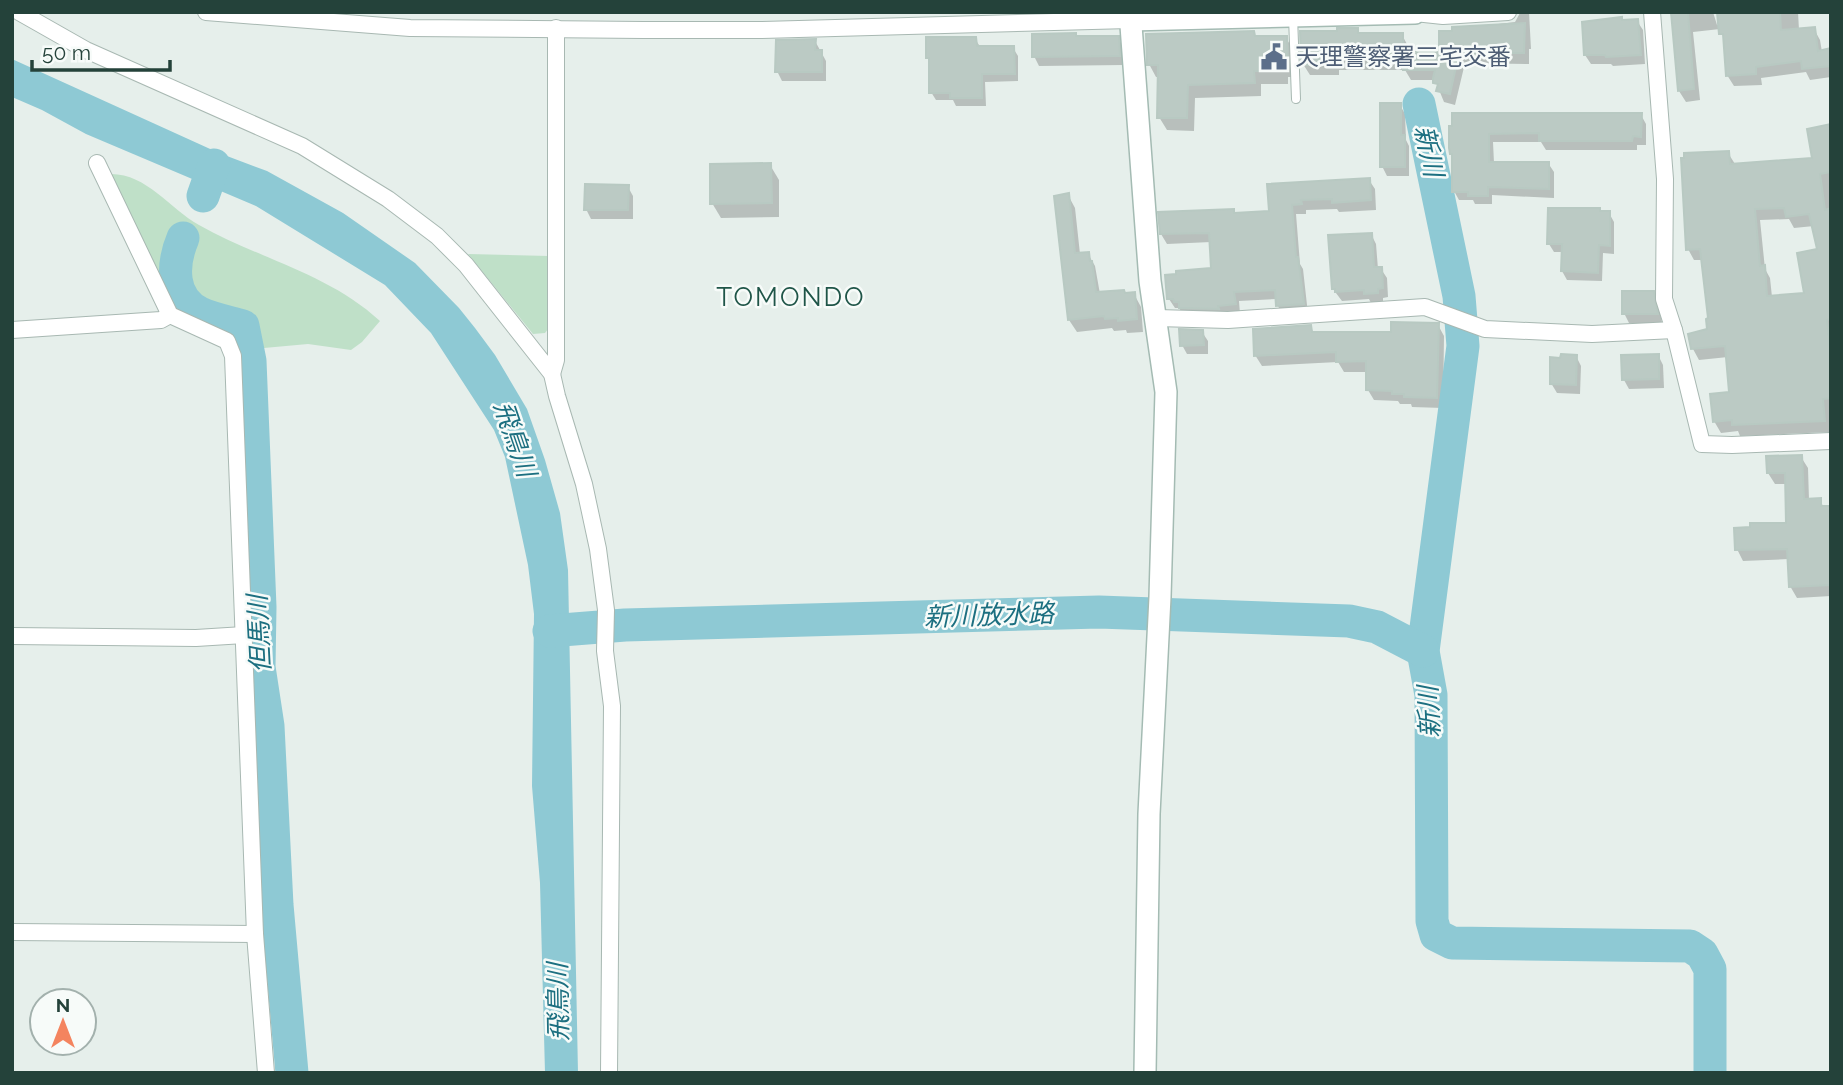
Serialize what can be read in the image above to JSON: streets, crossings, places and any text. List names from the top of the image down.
{
  "districts": ["TOMONDO"],
  "water": [
    "新川",
    "飛鳥川",
    "新川放水路",
    "但馬川"
  ],
  "places": {
    "public building": ["天理警察署三宅交番"]
  },
  "scale_bar": "50 m",
  "north": "top"
}
